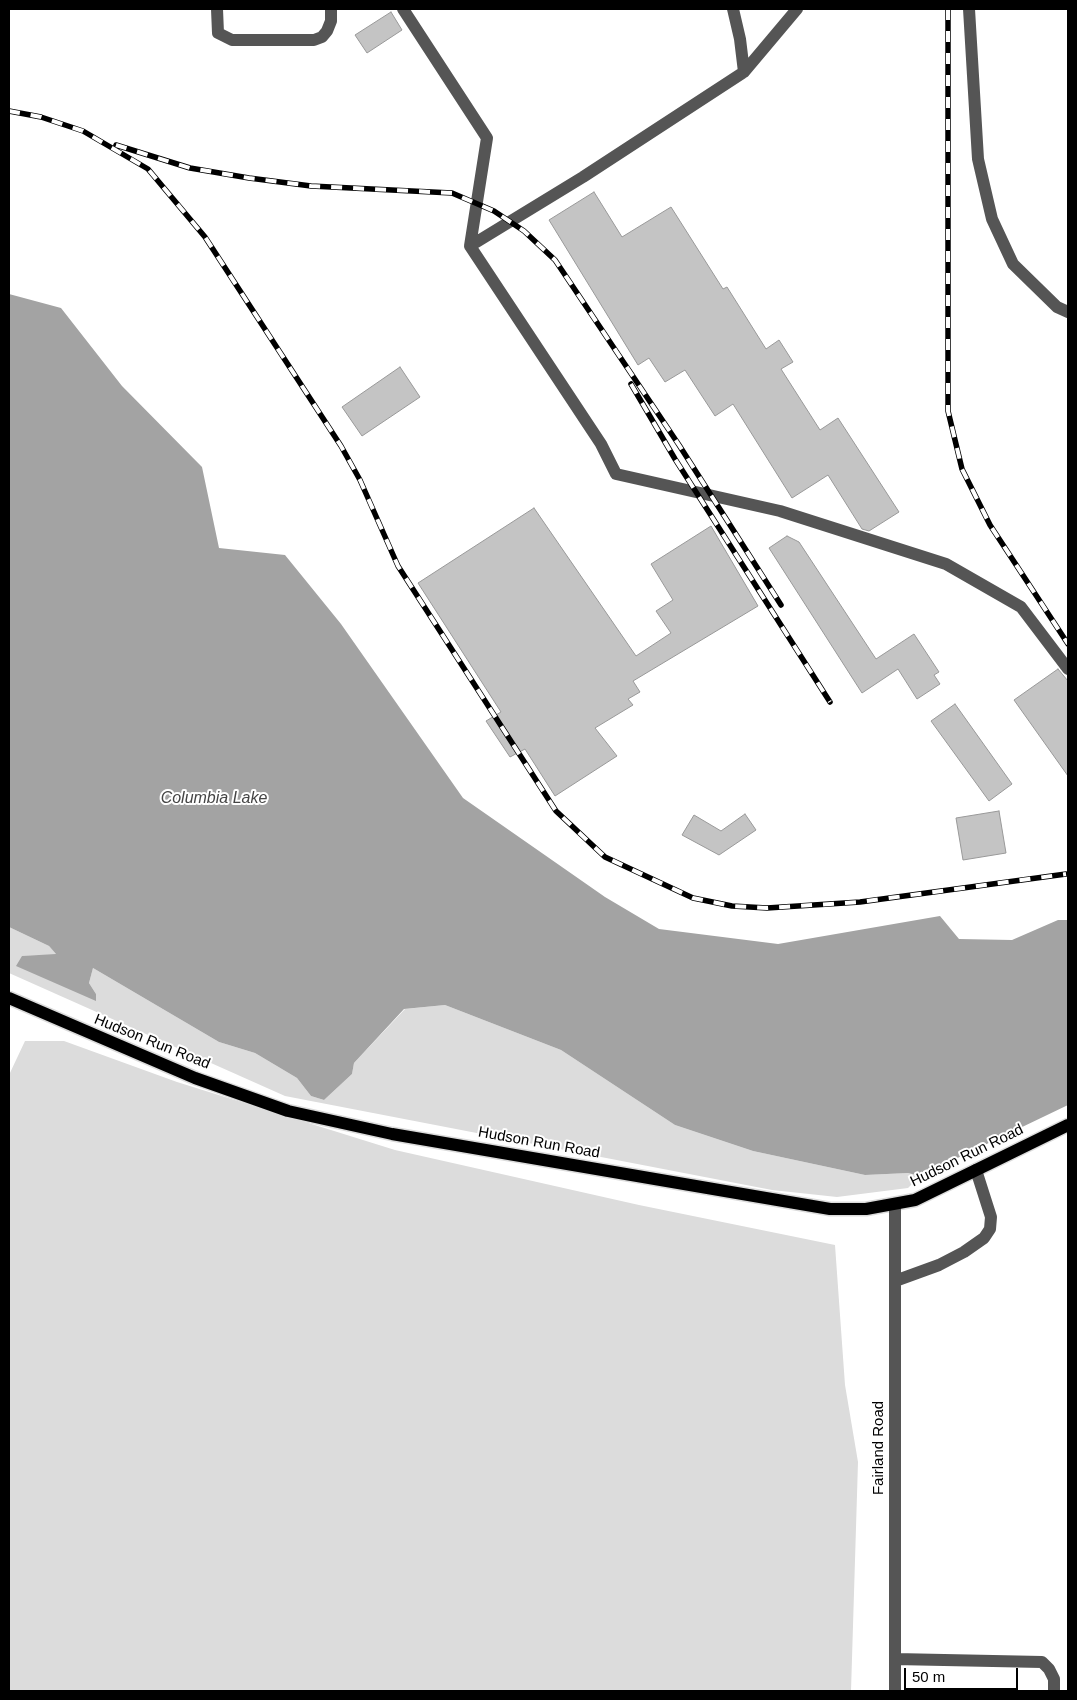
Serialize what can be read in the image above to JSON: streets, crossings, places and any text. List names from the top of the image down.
{
  "streets": {
    "main road": ["Hudson Run Road"],
    "street": ["Fairland Road"]
  },
  "crossings": [
    ["Hudson Run Road", "Fairland Road"]
  ],
  "water": ["Columbia Lake"],
  "scale_bar": "50 m"
}
